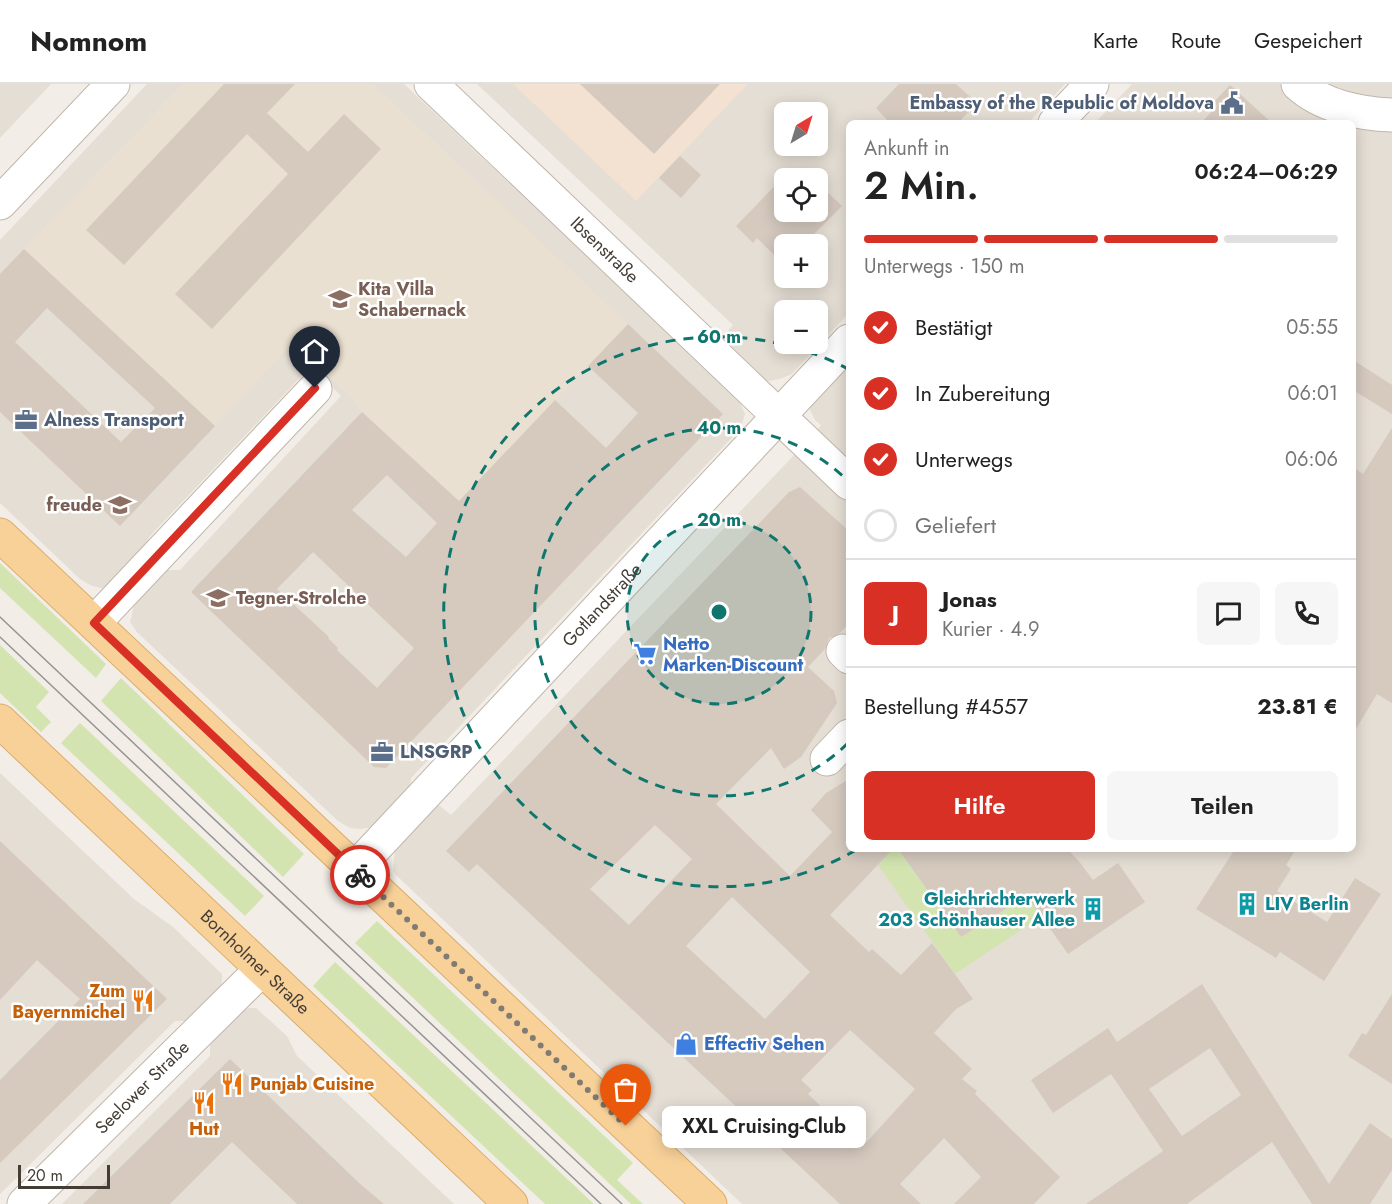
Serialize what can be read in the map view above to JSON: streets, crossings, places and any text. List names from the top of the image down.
{
  "streets": {
    "main road": ["Bornholmer Straße"],
    "street": ["Ibsenstraße", "Gotlandstraße", "Seelower Straße"]
  },
  "crossings": [
    ["Ibsenstraße", "Gotlandstraße"],
    ["Bornholmer Straße", "Seelower Straße"]
  ],
  "places": {
    "public building": ["Embassy of the Republic of Moldova"],
    "school or university": ["Kita Villa Schabernack", "freude", "Tegner-Strolche"],
    "office": ["Alness Transport", "LNSGRP"],
    "supermarket": ["Netto Marken-Discount"],
    "building": ["LIV Berlin", "Gleichrichterwerk 203 Schönhauser Allee"],
    "restaurant": ["Zum Bayernmichel", "Punjab Cuisine", "Hut"],
    "shop": ["Effectiv Sehen"],
    "other": ["XXL Cruising-Club"]
  },
  "scale_bar": "20 m",
  "north": "top right",
  "page": {
    "header": "Nomnom",
    "nav": ["Karte", "Route", "Gespeichert"],
    "map_buttons": ["+", "−"],
    "heading": ["2 Min.", "Ankunft in", "06:24–06:29"],
    "panel": [
      "Jonas",
      "Kurier · 4.9",
      "Bestellung #4557",
      "23.81 €"
    ],
    "bar": "Unterwegs · 150 m",
    "list": [
      ["Bestätigt", "05:55"],
      ["In Zubereitung", "06:01"],
      ["Unterwegs", "06:06"],
      "Geliefert"
    ],
    "round": "J",
    "buttons": ["Hilfe", "Teilen"],
    "bubble": "XXL Cruising-Club",
    "scale": "20 m"
  },
  "rings": ["60 m", "40 m", "20 m"]
}
